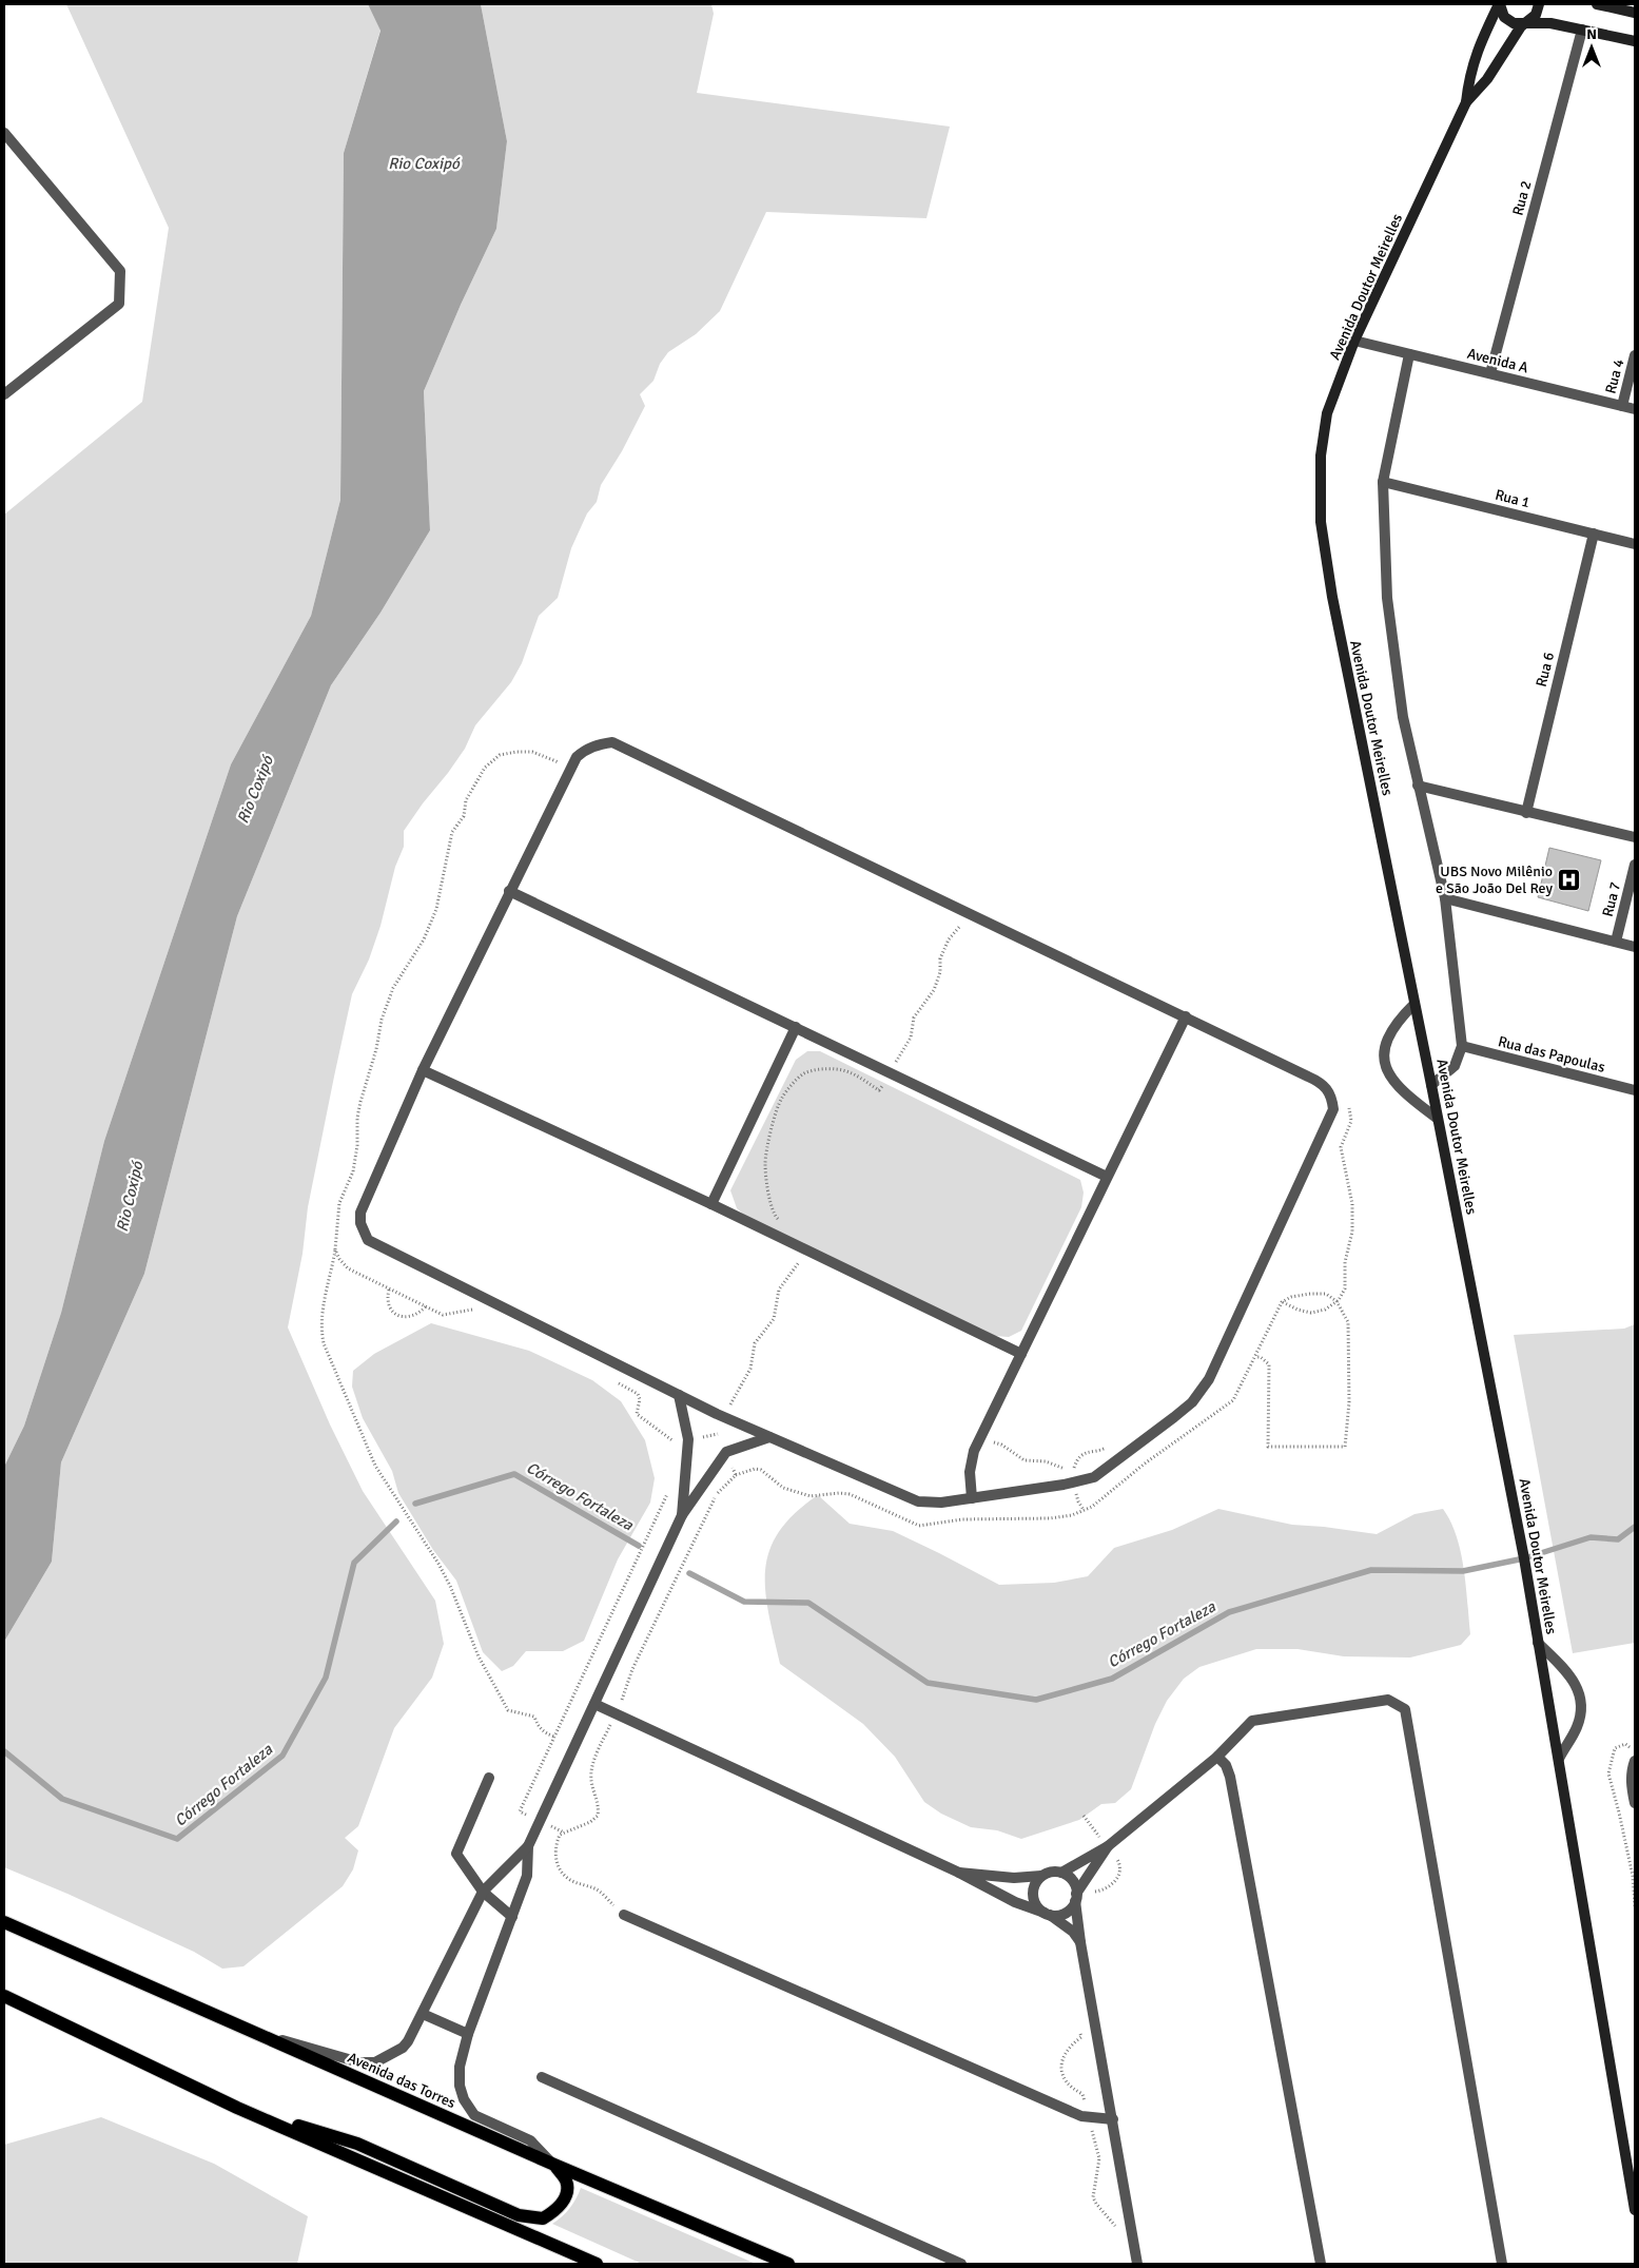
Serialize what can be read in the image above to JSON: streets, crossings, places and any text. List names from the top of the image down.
{
  "streets": {
    "main road": ["Avenida das Torres"],
    "street": [
      "Rua 2",
      "Avenida Doutor Meirelles",
      "Avenida A",
      "Rua 4",
      "Rua 1",
      "Rua 6",
      "Rua 7",
      "Rua das Papoulas"
    ]
  },
  "crossings": [
    ["Rua 2", "Avenida A"],
    ["Avenida Doutor Meirelles", "Avenida A"],
    ["Avenida A", "Rua 4"],
    ["Rua 1", "Rua 6"]
  ],
  "water": ["Rio Coxipó", "Córrego Fortaleza"],
  "places": {
    "hospital": ["UBS Novo Milênio e São João Del Rey"]
  },
  "north": "top"
}
